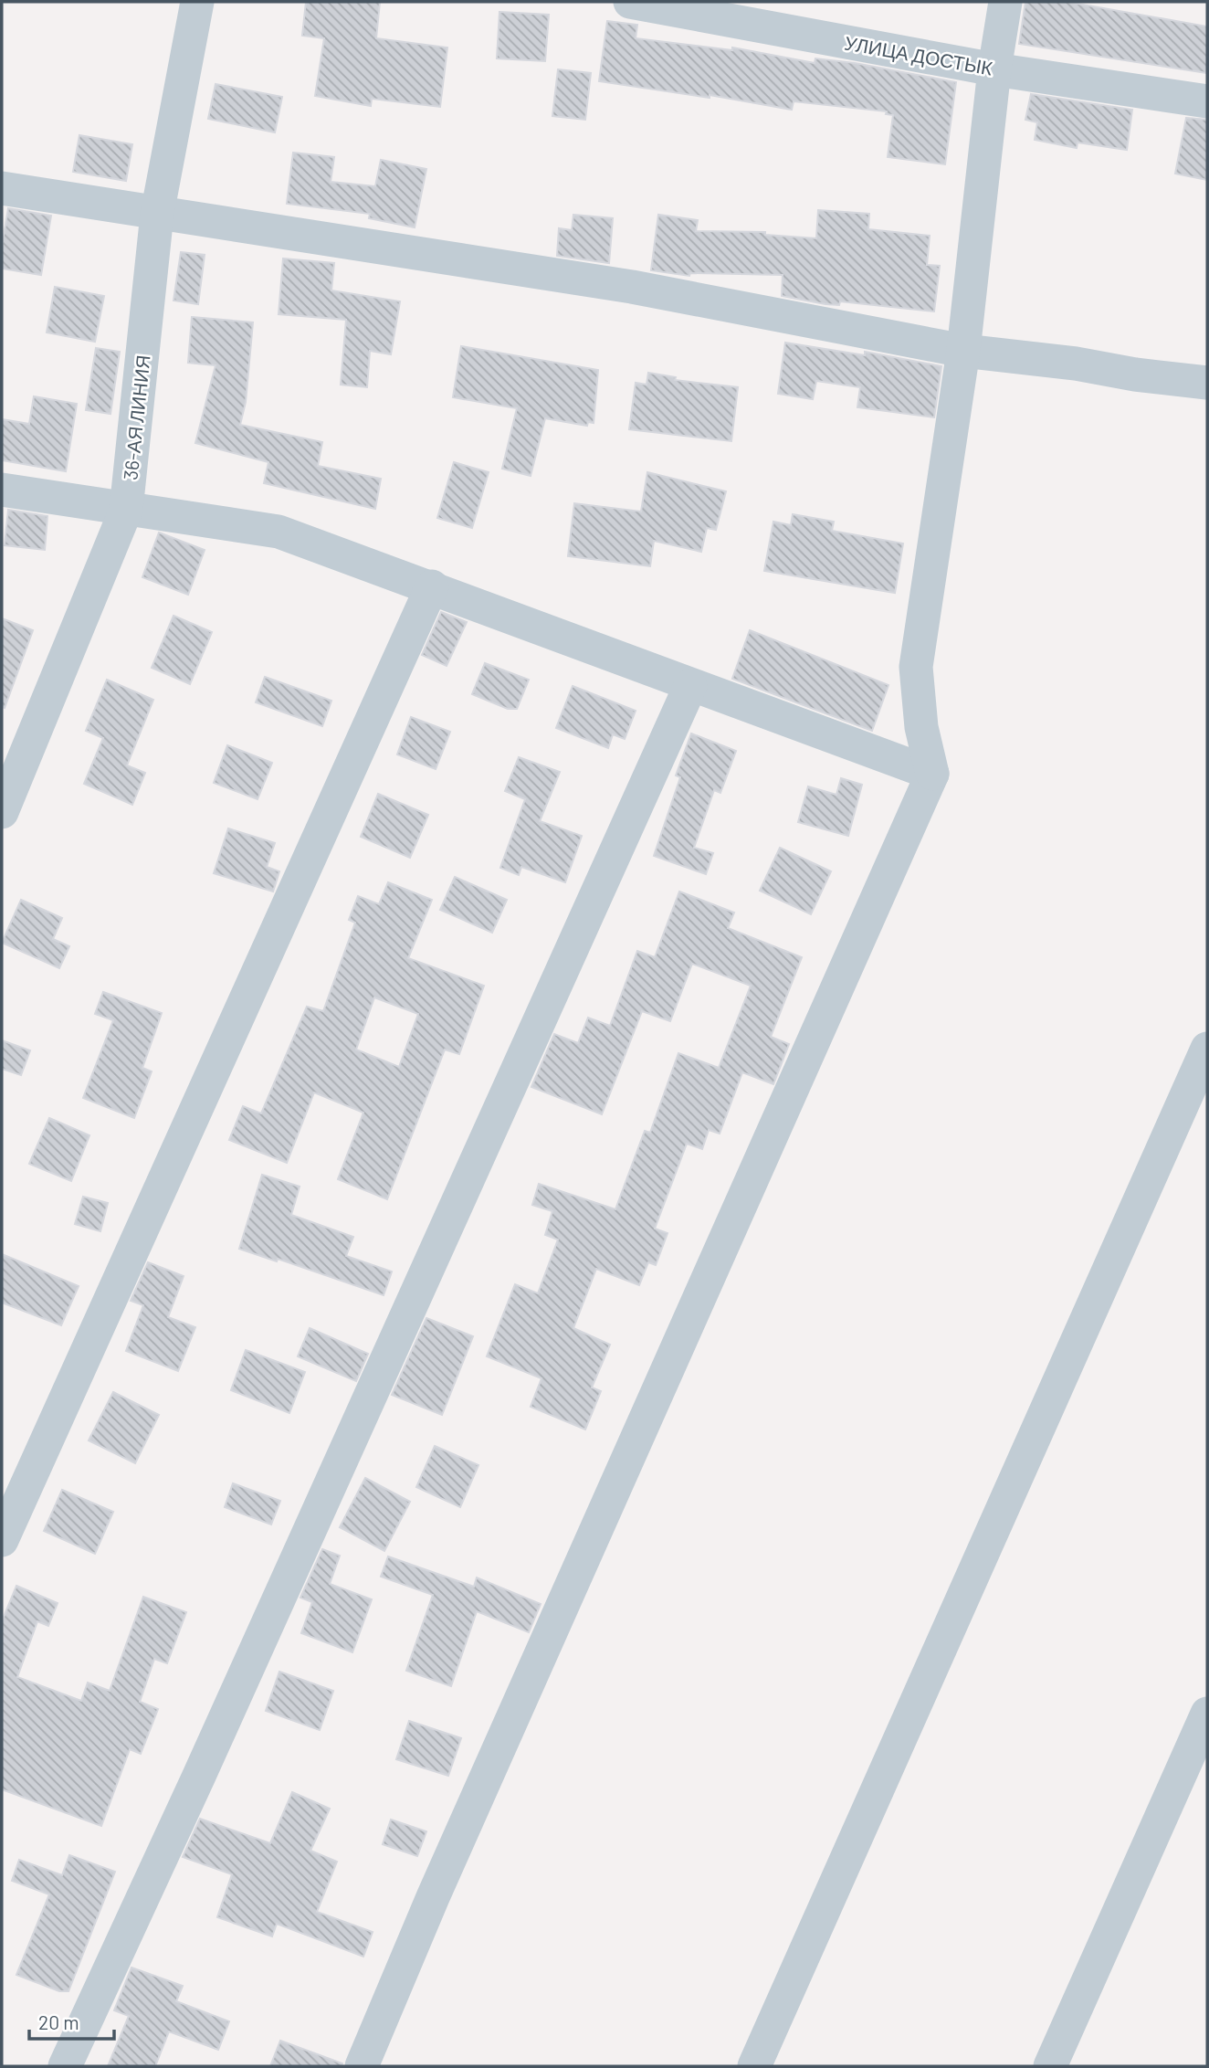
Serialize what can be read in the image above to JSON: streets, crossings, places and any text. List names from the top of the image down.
{
  "streets": {
    "street": ["УЛИЦА ДОСТЫК", "36-АЯ ЛИНИЯ"]
  },
  "scale_bar": "20 m"
}
